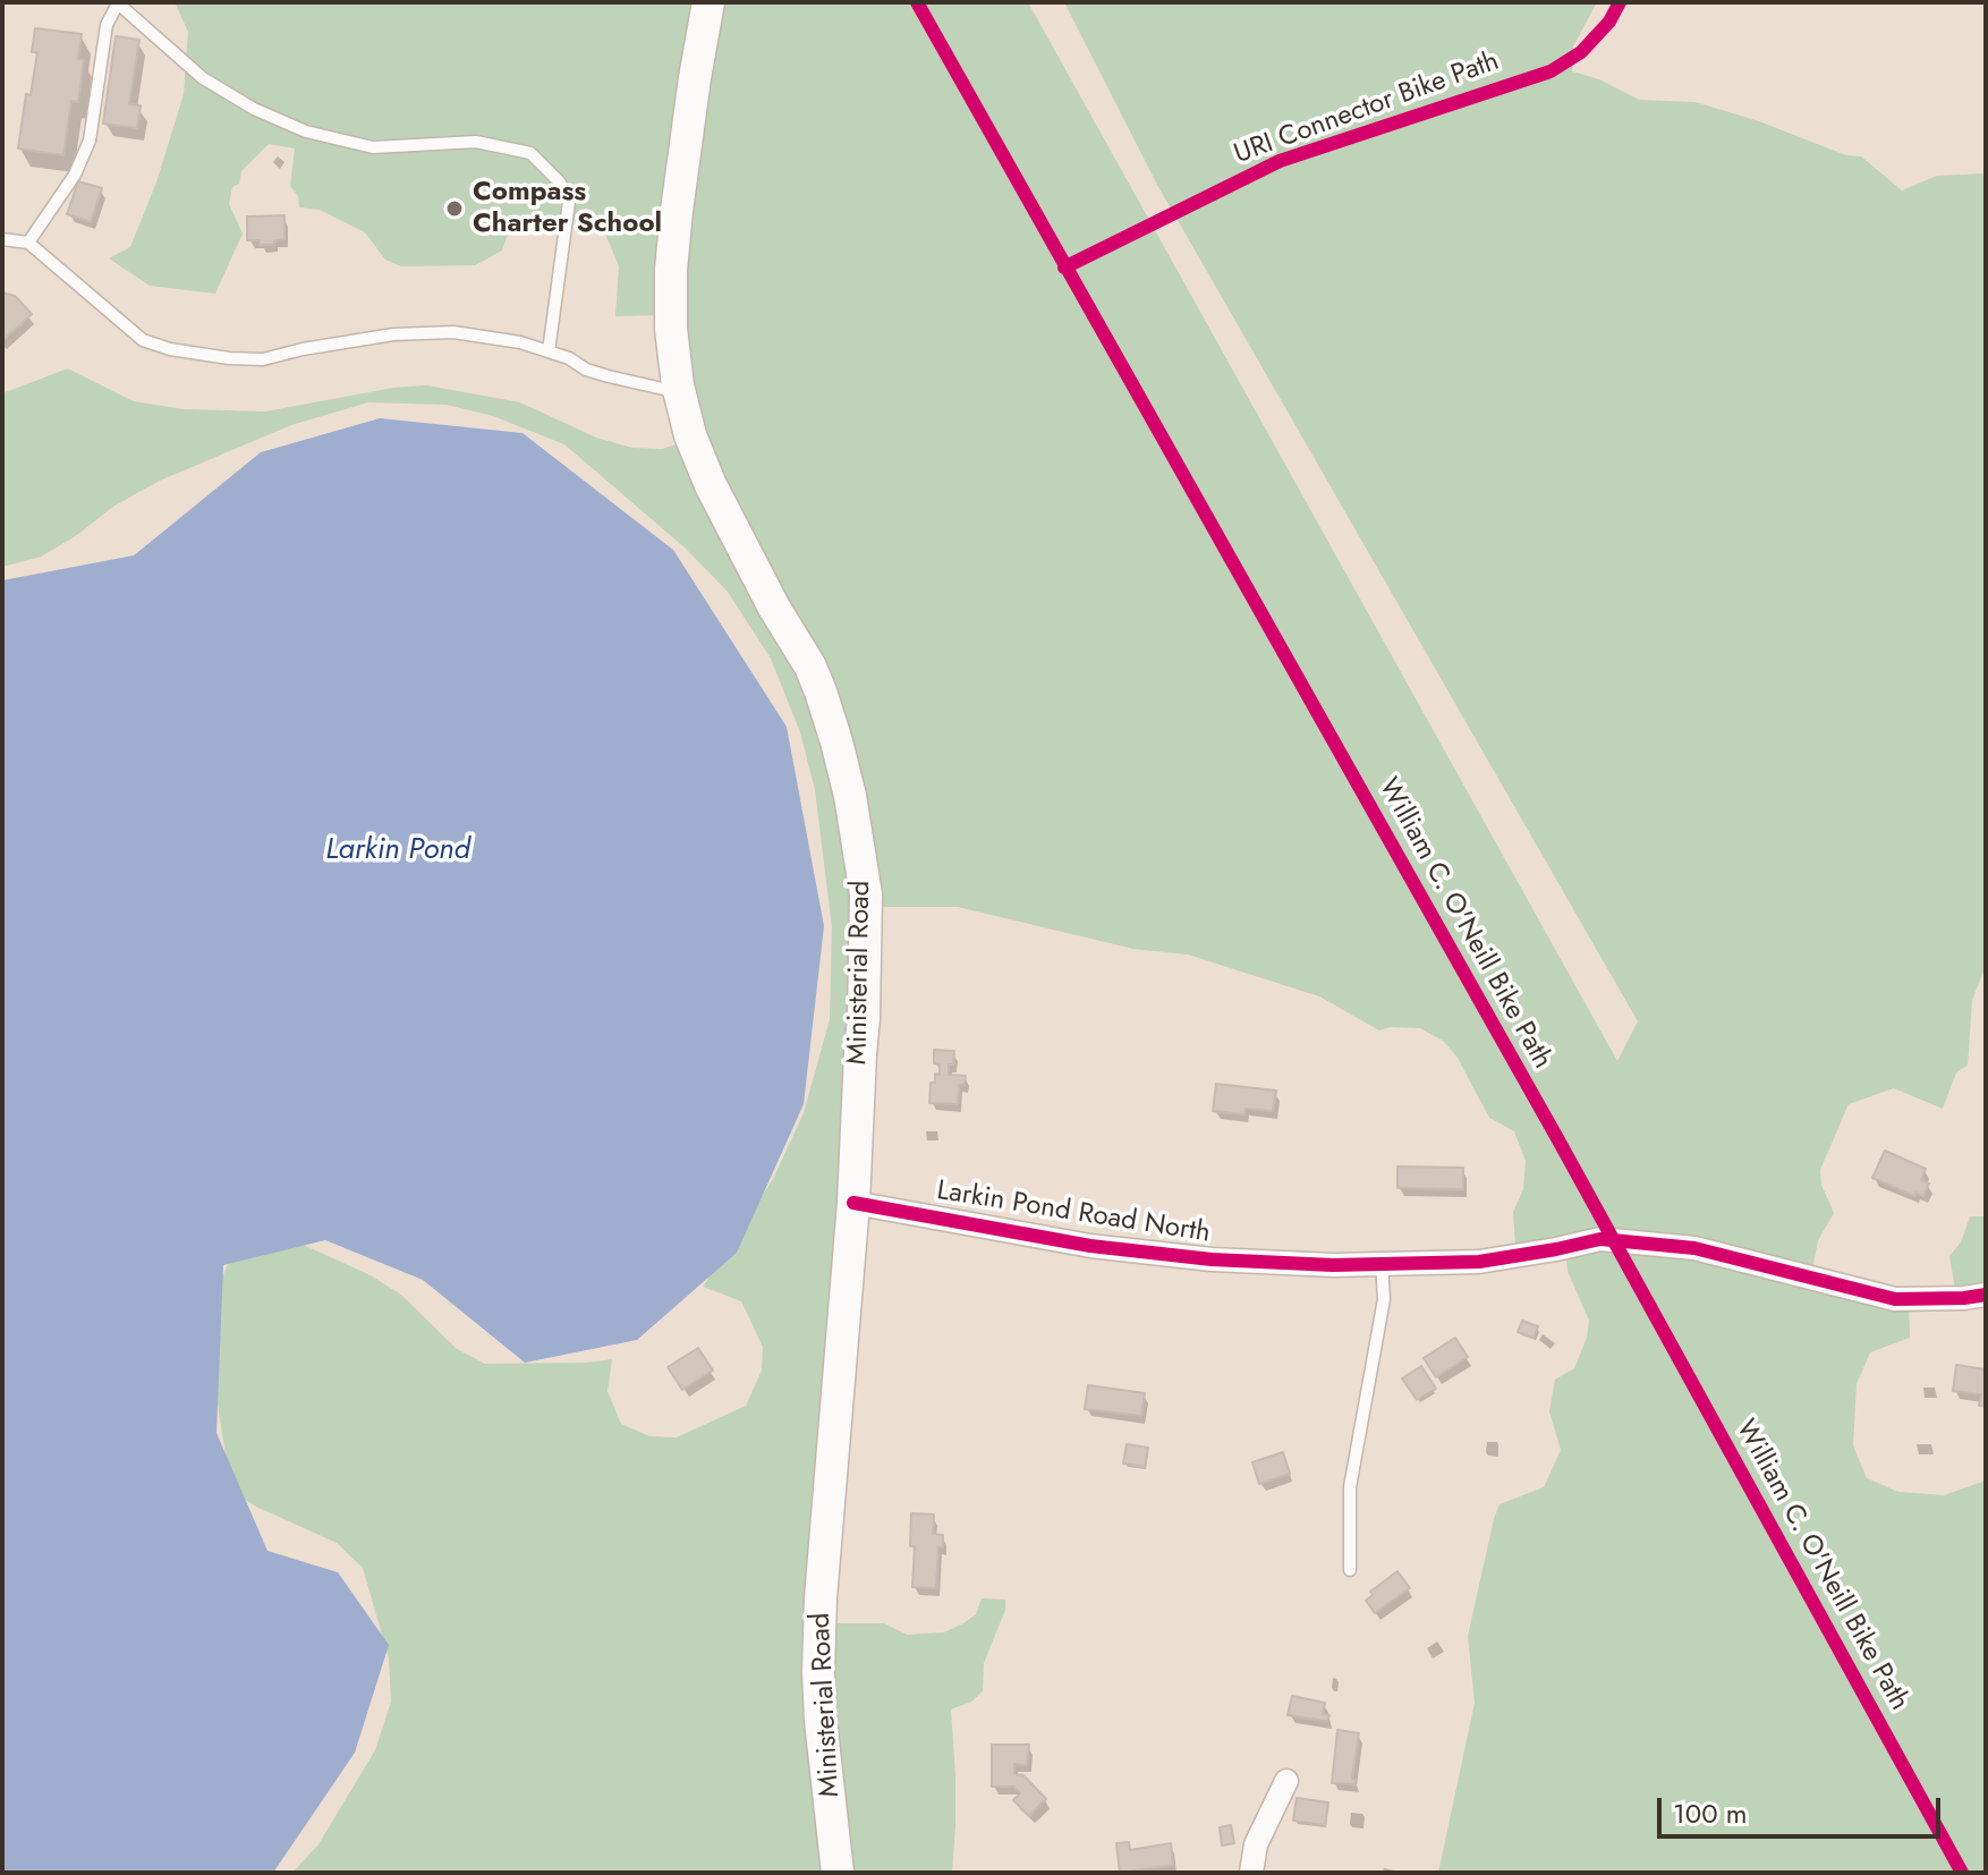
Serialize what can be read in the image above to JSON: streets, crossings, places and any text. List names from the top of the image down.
{
  "streets": {
    "main road": ["Ministerial Road"],
    "street": ["Larkin Pond Road North"],
    "cycle path": ["URI Connector Bike Path", "William C. O'Neill Bike Path"]
  },
  "crossings": [
    ["Ministerial Road", "Larkin Pond Road North"]
  ],
  "water": ["Larkin Pond"],
  "places": ["Compass Charter School"],
  "scale_bar": "100 m"
}
